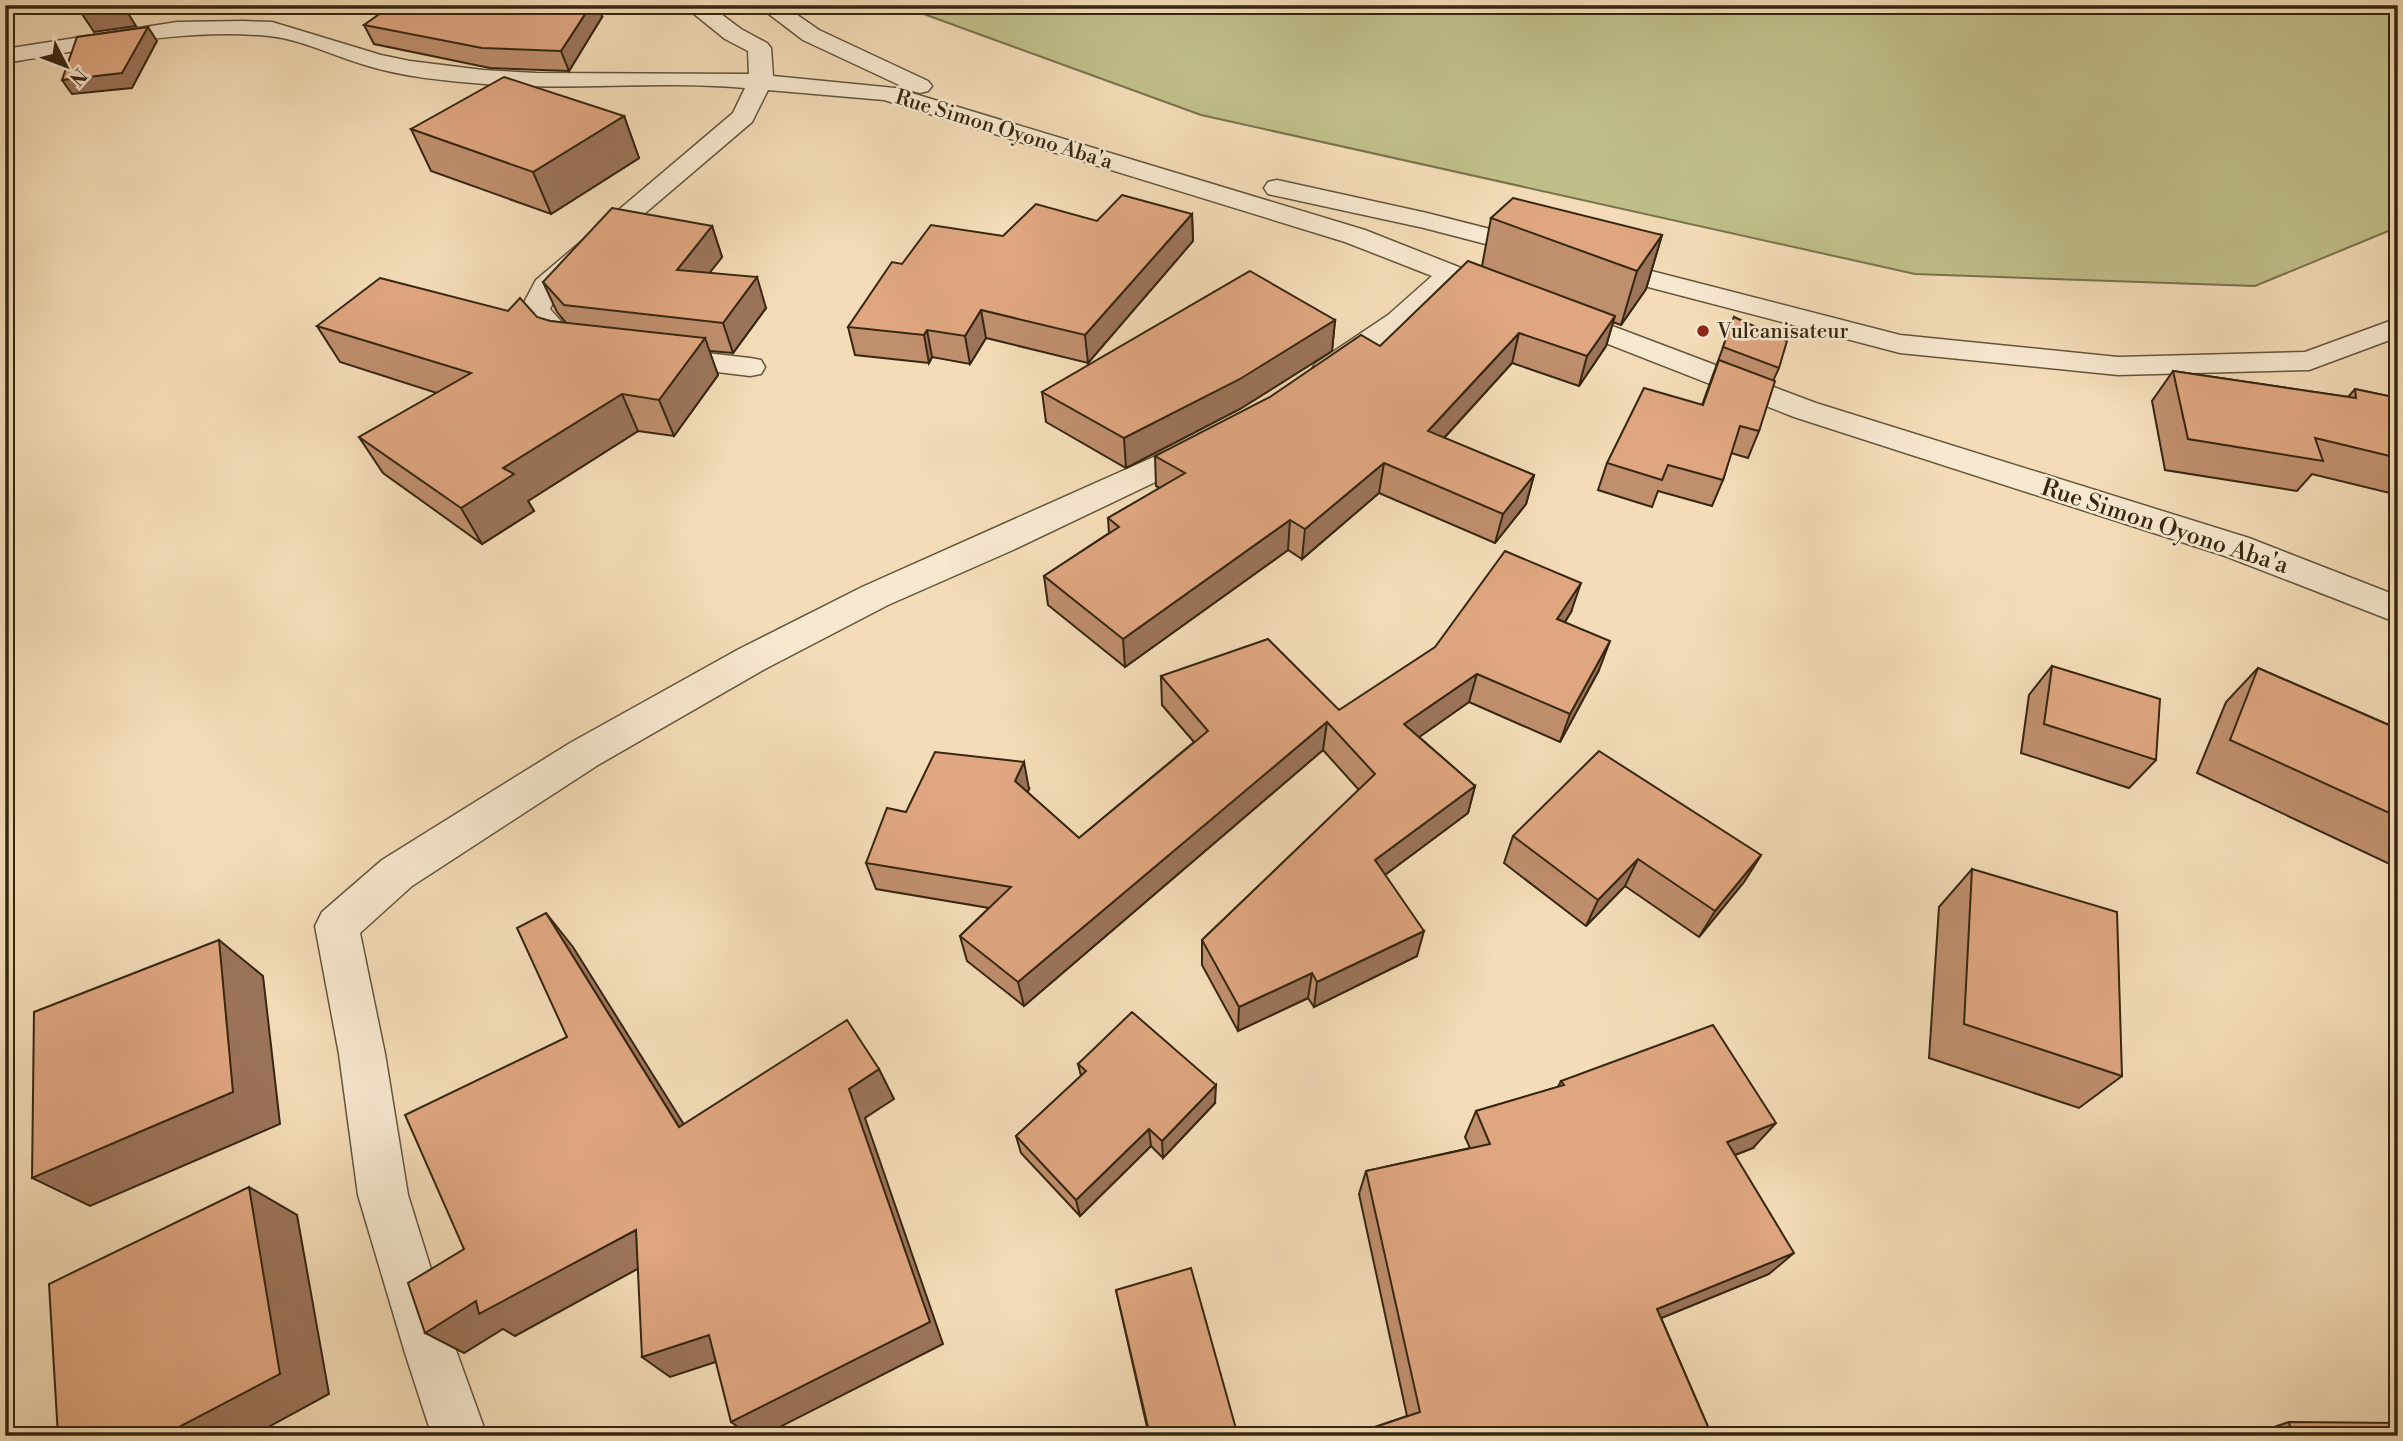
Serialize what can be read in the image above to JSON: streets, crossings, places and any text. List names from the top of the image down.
{
  "streets": {
    "street": ["Rue Simon Oyono Aba'a"]
  },
  "places": ["Vulcanisateur"],
  "north": "bottom right"
}
